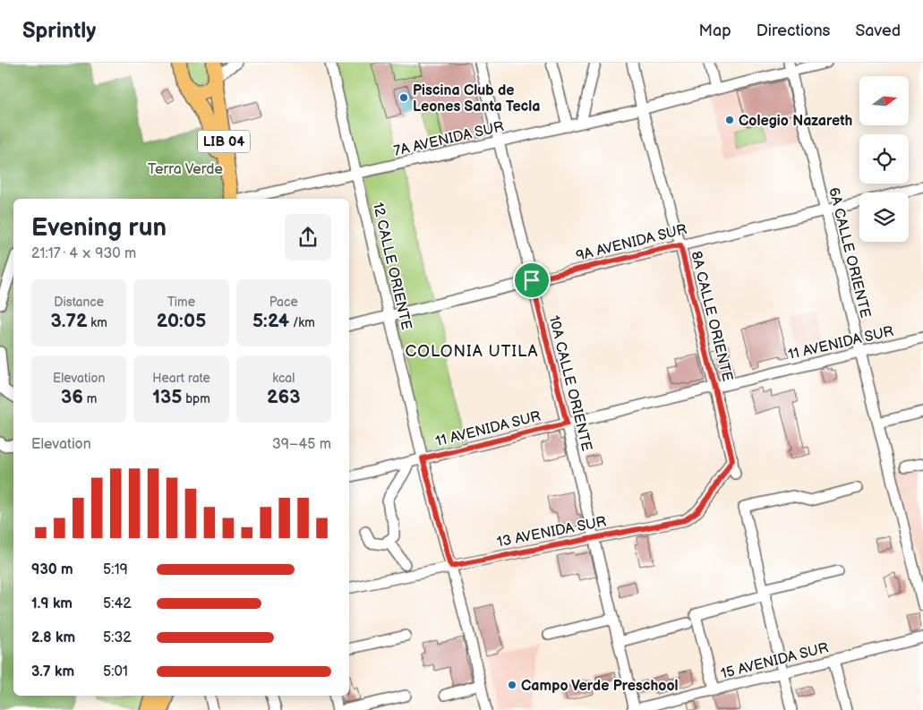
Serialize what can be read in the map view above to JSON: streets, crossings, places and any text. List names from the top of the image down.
{
  "streets": {
    "highway": ["LIB 04"],
    "street": [
      "7A AVENIDA SUR",
      "9A AVENIDA SUR",
      "6A CALLE ORIENTE",
      "12 CALLE ORIENTE",
      "8A CALLE ORIENTE",
      "11 AVENIDA SUR",
      "10A CALLE ORIENTE",
      "13 AVENIDA SUR",
      "15 AVENIDA SUR"
    ]
  },
  "crossings": [
    ["7A AVENIDA SUR", "6A CALLE ORIENTE"],
    ["7A AVENIDA SUR", "12 CALLE ORIENTE"],
    ["7A AVENIDA SUR", "8A CALLE ORIENTE"],
    ["7A AVENIDA SUR", "10A CALLE ORIENTE"],
    ["9A AVENIDA SUR", "6A CALLE ORIENTE"],
    ["9A AVENIDA SUR", "12 CALLE ORIENTE"],
    ["9A AVENIDA SUR", "8A CALLE ORIENTE"],
    ["9A AVENIDA SUR", "10A CALLE ORIENTE"],
    ["6A CALLE ORIENTE", "11 AVENIDA SUR"],
    ["12 CALLE ORIENTE", "11 AVENIDA SUR"],
    ["12 CALLE ORIENTE", "13 AVENIDA SUR"],
    ["8A CALLE ORIENTE", "11 AVENIDA SUR"],
    ["8A CALLE ORIENTE", "13 AVENIDA SUR"],
    ["11 AVENIDA SUR", "10A CALLE ORIENTE"],
    ["10A CALLE ORIENTE", "13 AVENIDA SUR"],
    ["10A CALLE ORIENTE", "15 AVENIDA SUR"]
  ],
  "districts": ["COLONIA UTILA"],
  "parks": ["Terra Verde"],
  "places": ["Piscina Club de Leones Santa Tecla", "Colegio Nazareth", "Campo Verde Preschool"],
  "north": "right",
  "page": {
    "header": "Sprintly",
    "nav": ["Map", "Directions", "Saved"],
    "heading": ["Evening run", "21:17 · 4 × 930 m"],
    "stats": [
      ["Distance", "3.72 km"],
      ["Time", "20:05"],
      ["Pace", "5:24 /km"],
      ["Elevation", "36 m"],
      ["Heart rate", "135 bpm"],
      ["kcal", "263"]
    ],
    "chart": ["Elevation", "39–45 m"],
    "list": [
      {
        "name": "930 m",
        "note": "5:19"
      },
      {
        "name": "1.9 km",
        "note": "5:42"
      },
      {
        "name": "2.8 km",
        "note": "5:32"
      },
      {
        "name": "3.7 km",
        "note": "5:01"
      }
    ]
  }
}
